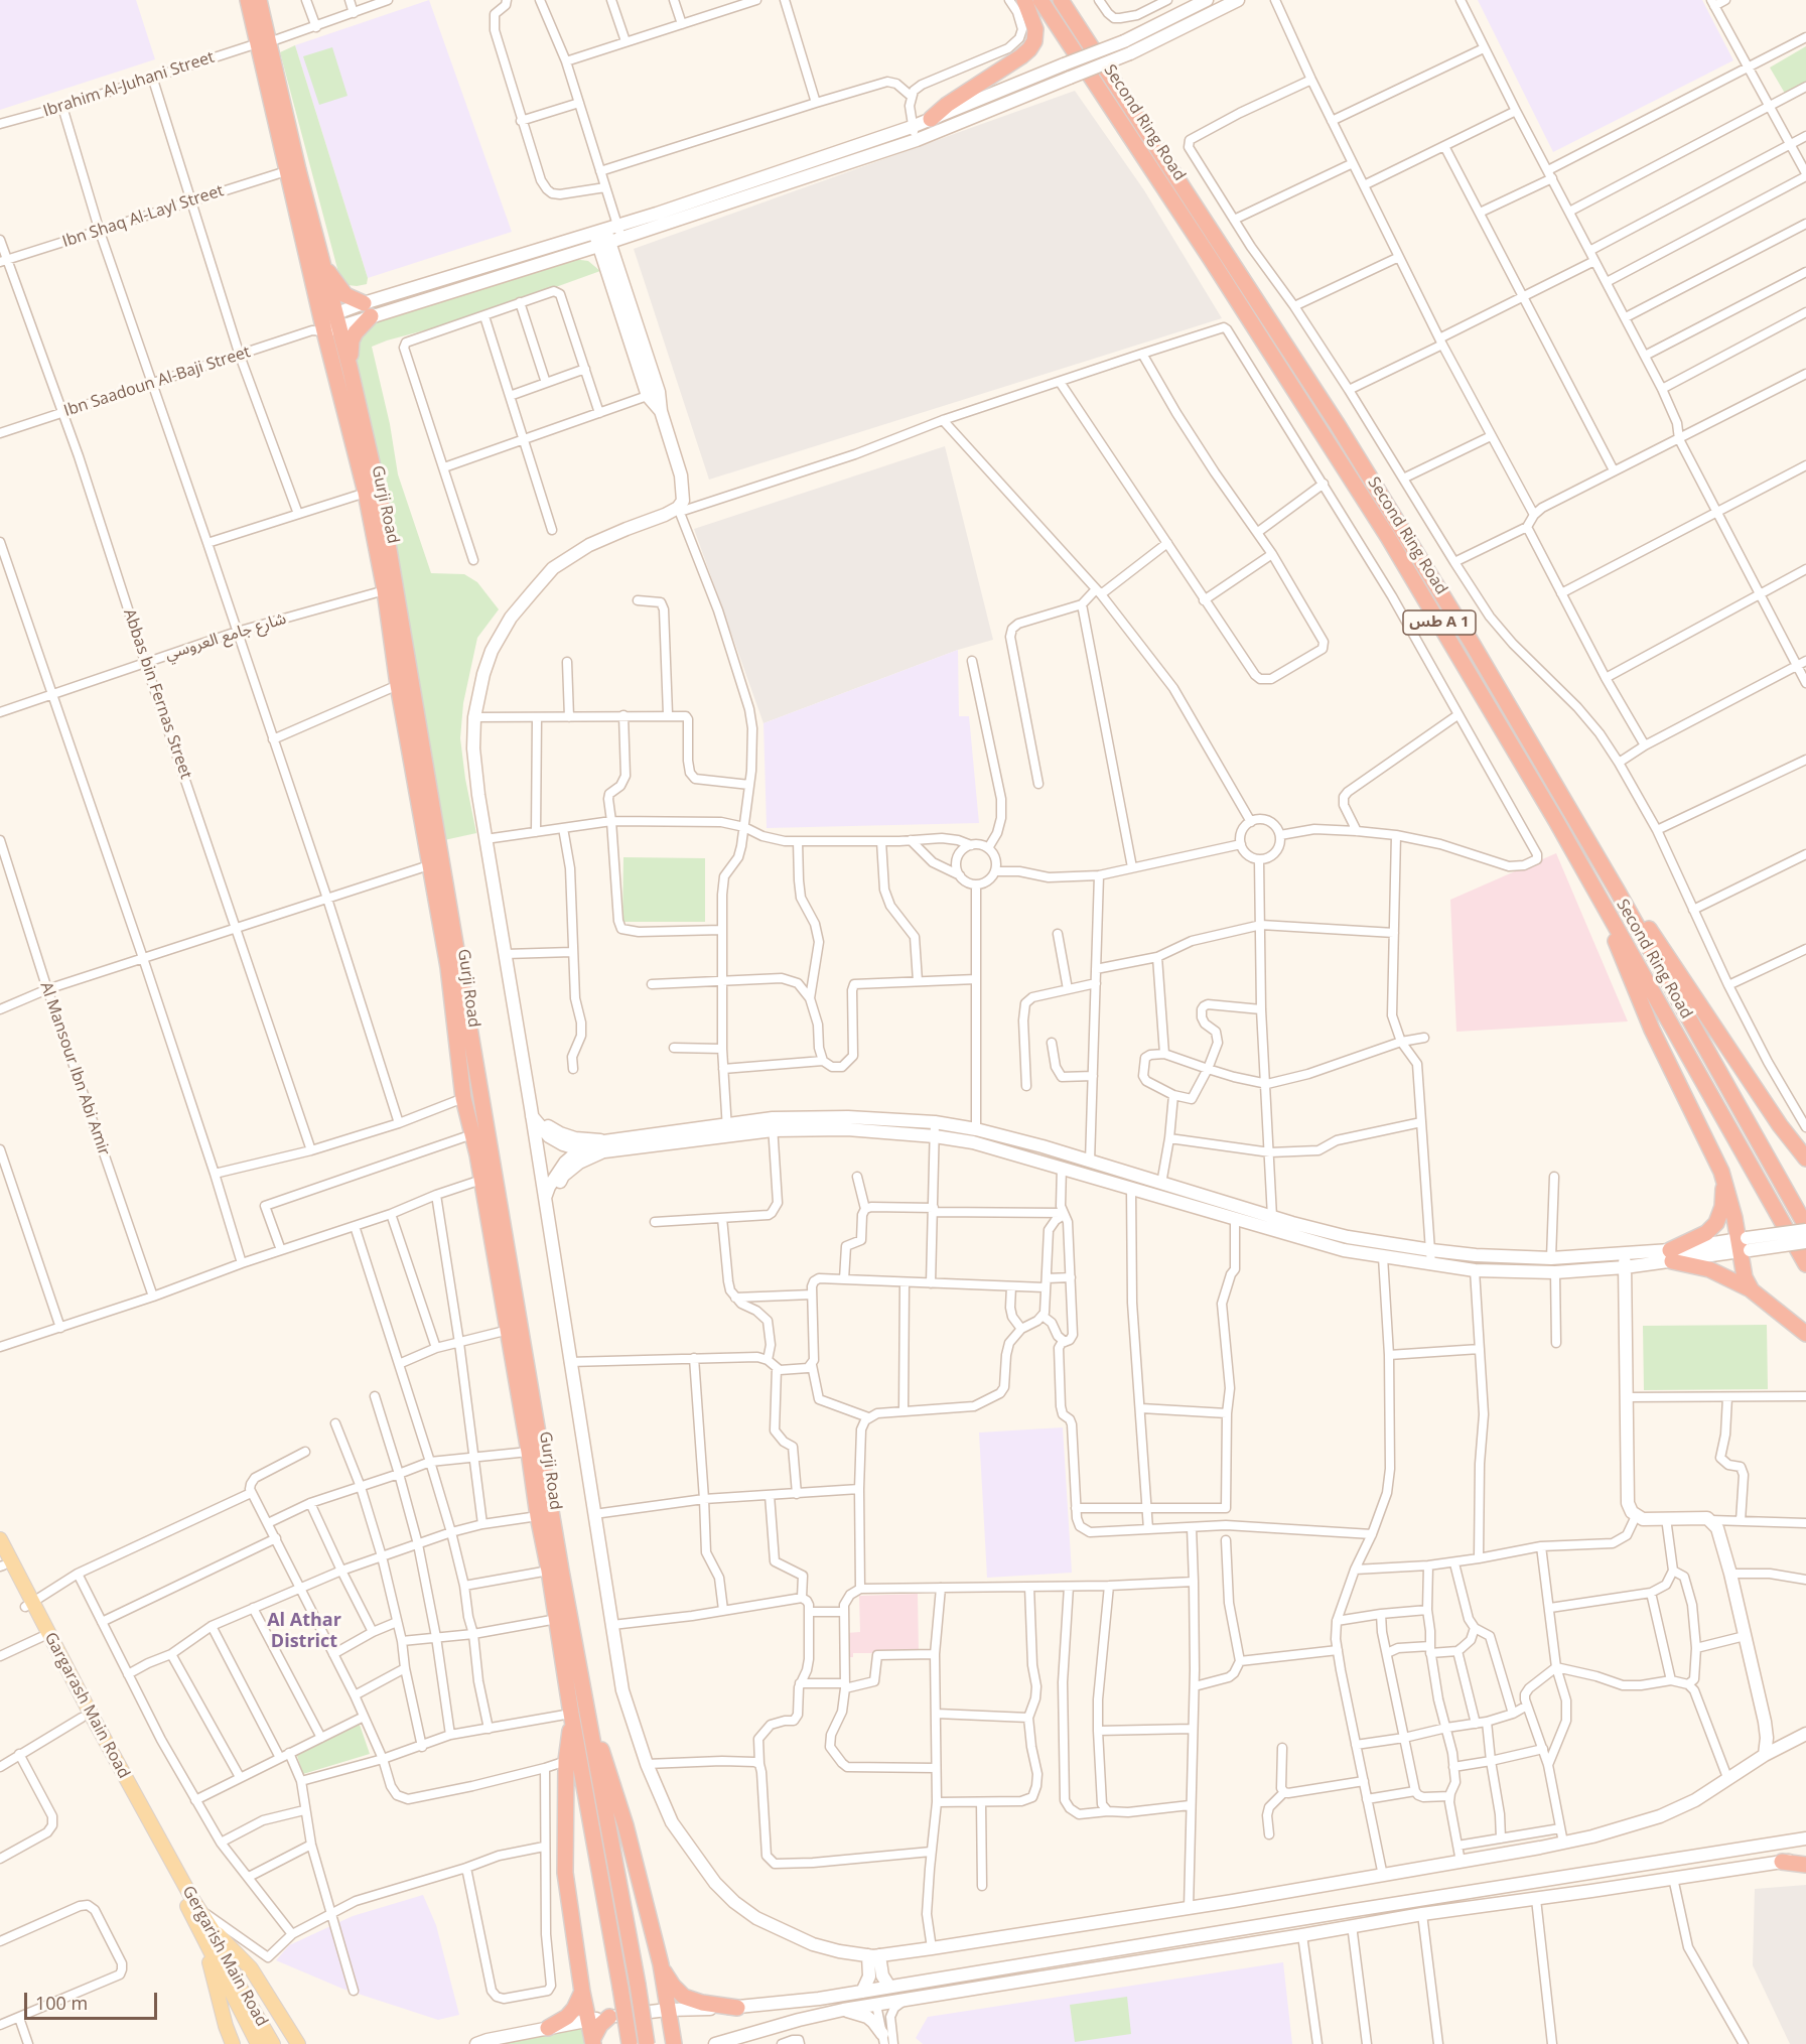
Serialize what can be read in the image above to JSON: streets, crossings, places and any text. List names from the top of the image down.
{
  "streets": {
    "highway": ["Second Ring Road", "Gurji Road", "طس A 1"],
    "main road": ["Gargarash Main Road", "Gergarish Main Road"],
    "street": [
      "Ibrahim Al-Juhani Street",
      "Ibn Shaq Al-Layl Street",
      "Ibn Saadoun Al-Baji Street",
      "شارع جامع العروسي",
      "Abbas bin Fernas Street",
      "Al Mansour Ibn Abi Amir"
    ]
  },
  "crossings": [
    ["Ibrahim Al-Juhani Street", "Gurji Road"],
    ["Ibn Shaq Al-Layl Street", "Gurji Road"],
    ["Ibn Shaq Al-Layl Street", "Abbas bin Fernas Street"],
    ["Ibn Saadoun Al-Baji Street", "Gurji Road"],
    ["Ibn Saadoun Al-Baji Street", "Abbas bin Fernas Street"],
    ["Gurji Road", "شارع جامع العروسي"],
    ["شارع جامع العروسي", "Abbas bin Fernas Street"],
    ["Gargarash Main Road", "Gergarish Main Road"]
  ],
  "districts": ["Al Athar District"],
  "scale_bar": "100 m"
}
